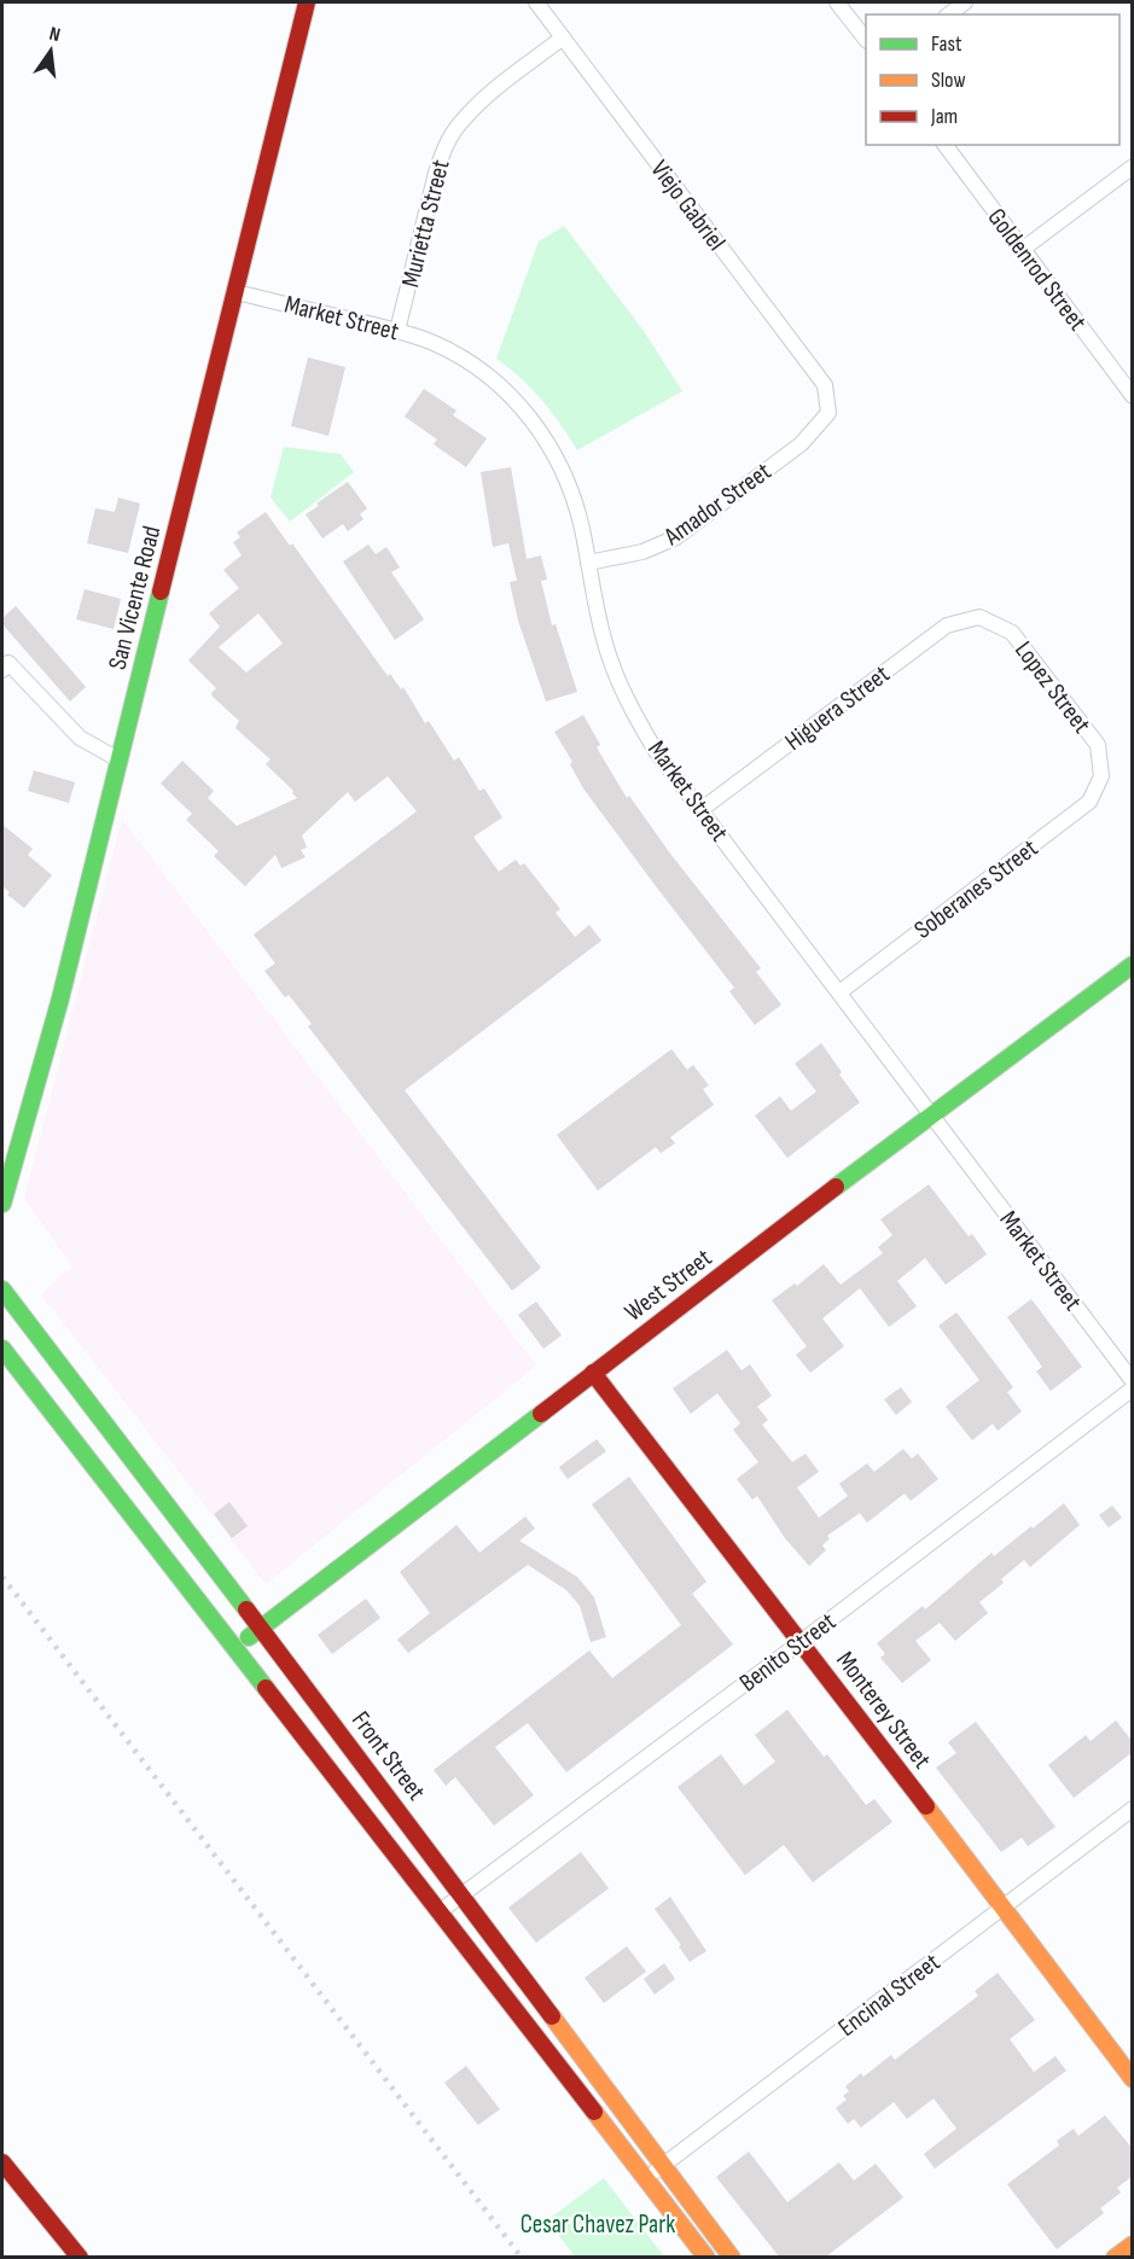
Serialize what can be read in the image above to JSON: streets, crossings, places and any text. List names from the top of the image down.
{
  "streets": {
    "main road": [
      "San Vicente Road",
      "West Street",
      "Monterey Street",
      "Front Street"
    ],
    "street": [
      "Viejo Gabriel",
      "Murietta Street",
      "Goldenrod Street",
      "Market Street",
      "Amador Street",
      "Lopez Street",
      "Higuera Street",
      "Soberanes Street",
      "Benito Street",
      "Encinal Street"
    ]
  },
  "crossings": [
    ["Viejo Gabriel", "Murietta Street"],
    ["Viejo Gabriel", "Amador Street"],
    ["Murietta Street", "Market Street"],
    ["Market Street", "Amador Street"],
    ["Market Street", "San Vicente Road"],
    ["Market Street", "Higuera Street"],
    ["Market Street", "Soberanes Street"],
    ["Market Street", "West Street"],
    ["Lopez Street", "Higuera Street"],
    ["Lopez Street", "Soberanes Street"],
    ["West Street", "Monterey Street"],
    ["West Street", "Front Street"],
    ["Benito Street", "Monterey Street"],
    ["Benito Street", "Front Street"],
    ["Monterey Street", "Encinal Street"],
    ["Front Street", "Encinal Street"]
  ],
  "parks": ["Cesar Chavez Park"],
  "legend": ["Fast", "Slow", "Jam"],
  "north": "top"
}
